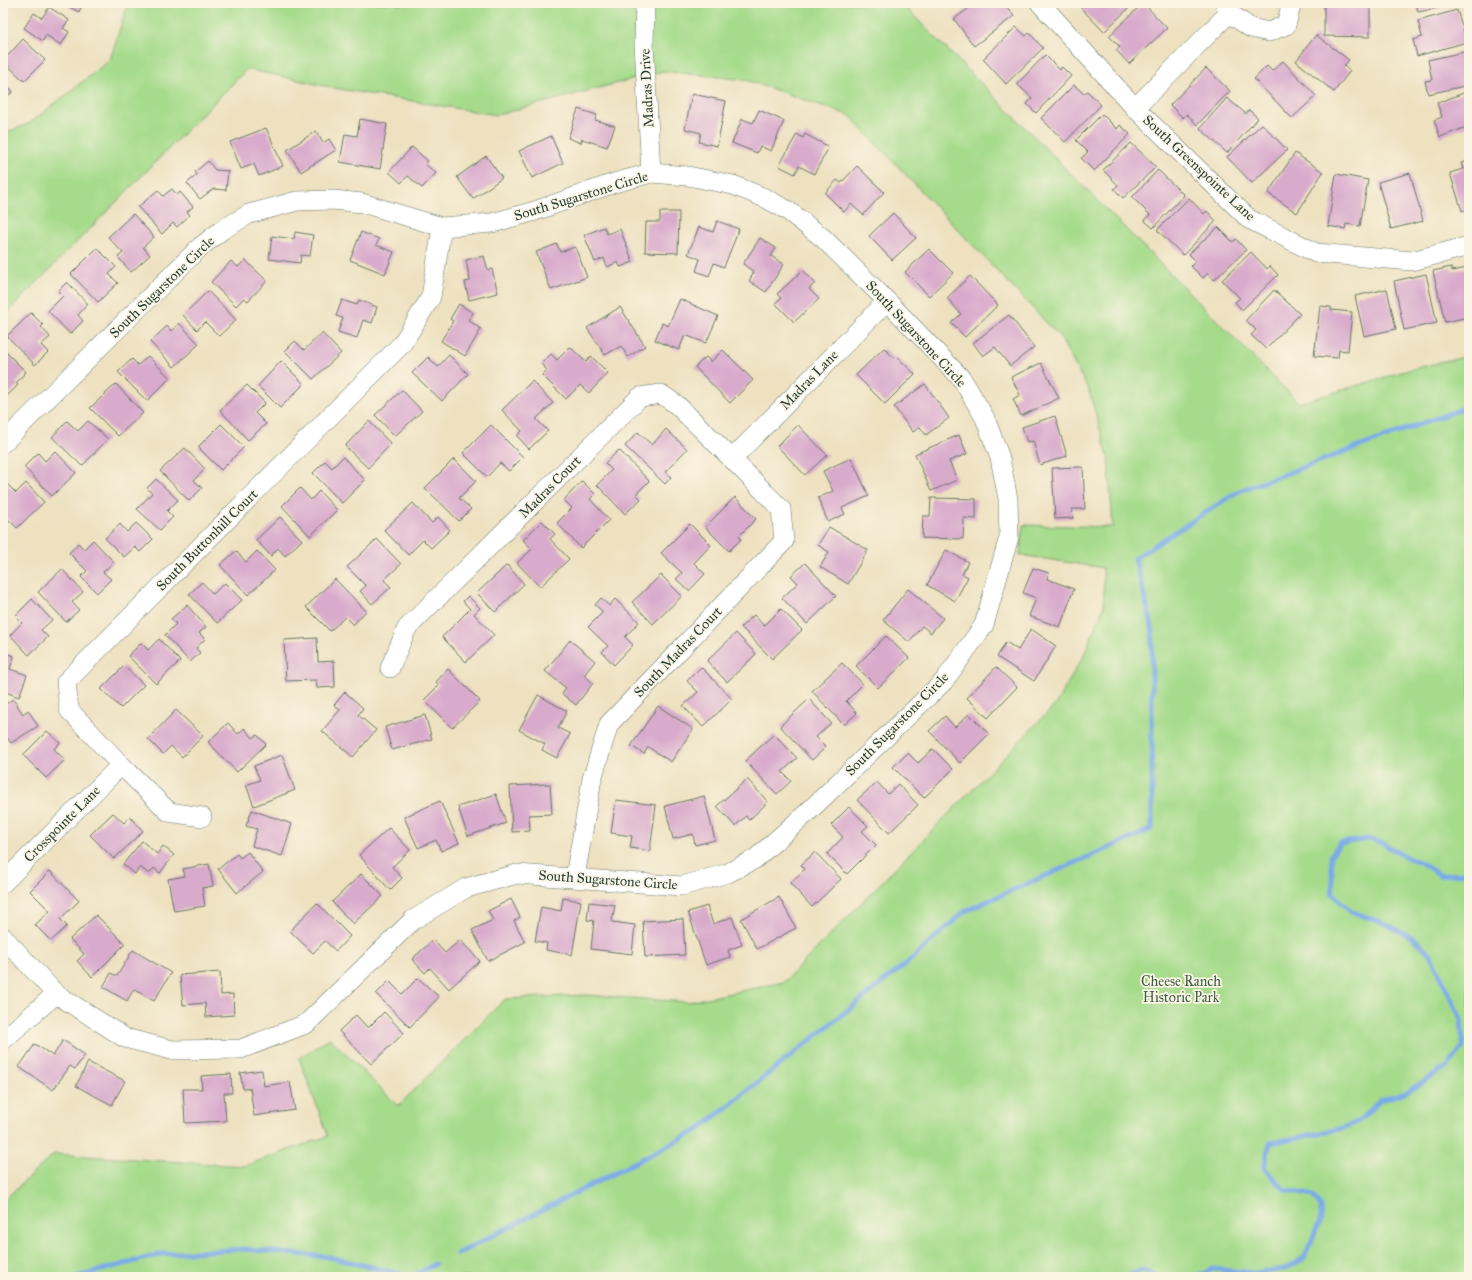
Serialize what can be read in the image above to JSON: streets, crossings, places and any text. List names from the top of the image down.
{
  "streets": {
    "street": [
      "Madras Drive",
      "South Greenspointe Lane",
      "South Sugarstone Circle",
      "Madras Lane",
      "Madras Court",
      "South Buttonhill Court",
      "South Madras Court",
      "Crosspointe Lane"
    ]
  },
  "crossings": [
    ["Madras Drive", "South Sugarstone Circle"],
    ["South Sugarstone Circle", "Madras Lane"],
    ["South Sugarstone Circle", "South Buttonhill Court"],
    ["South Sugarstone Circle", "South Madras Court"],
    ["Madras Lane", "Madras Court"],
    ["Madras Lane", "South Madras Court"],
    ["Madras Court", "South Madras Court"],
    ["South Buttonhill Court", "Crosspointe Lane"]
  ],
  "parks": ["Cheese Ranch Historic Park"]
}
